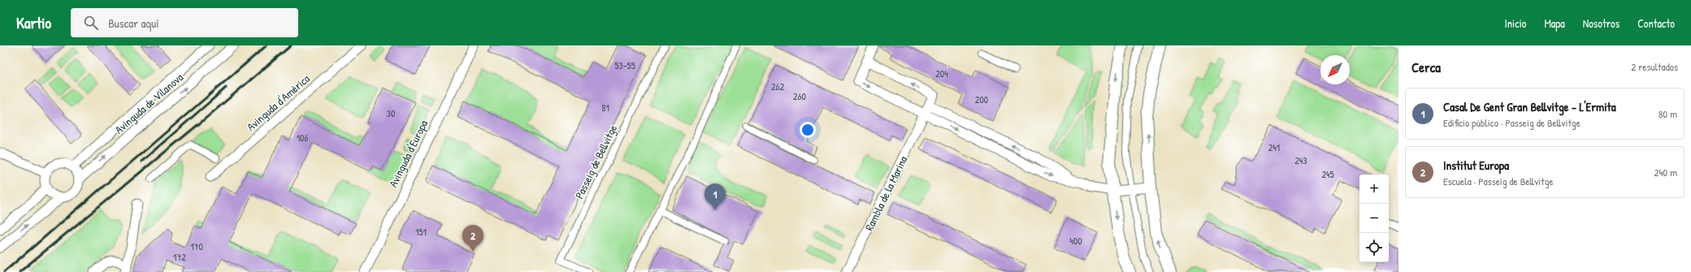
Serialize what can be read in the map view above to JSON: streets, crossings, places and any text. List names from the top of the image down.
{
  "streets": {
    "street": [
      "Avinguda d'Amèrica",
      "Avinguda de Vilanova",
      "Avinguda d'Europa",
      "Passeig de Bellvitge",
      "Rambla de la Marina"
    ]
  },
  "house_numbers": [
    "53-55",
    "204",
    "262",
    "260",
    "200",
    "81",
    "30",
    "106",
    "241",
    "243",
    "245",
    "151",
    "400",
    "170",
    "172"
  ],
  "north": "bottom left",
  "page": {
    "header": "Kartio",
    "search": "Buscar aquí",
    "nav": [
      "Inicio",
      "Mapa",
      "Nosotros",
      "Contacto"
    ],
    "heading": ["Cerca", "2 resultados"],
    "list": [
      {
        "mark": "1",
        "name": "Casal De Gent Gran Bellvitge - L'Ermita",
        "note": "Edificio público · Passeig de Bellvitge",
        "value": "80 m"
      },
      {
        "mark": "2",
        "name": "Institut Europa",
        "note": "Escuela · Passeig de Bellvitge",
        "value": "240 m"
      }
    ],
    "map_buttons": ["+", "−"],
    "pins": ["1", "2"]
  }
}
